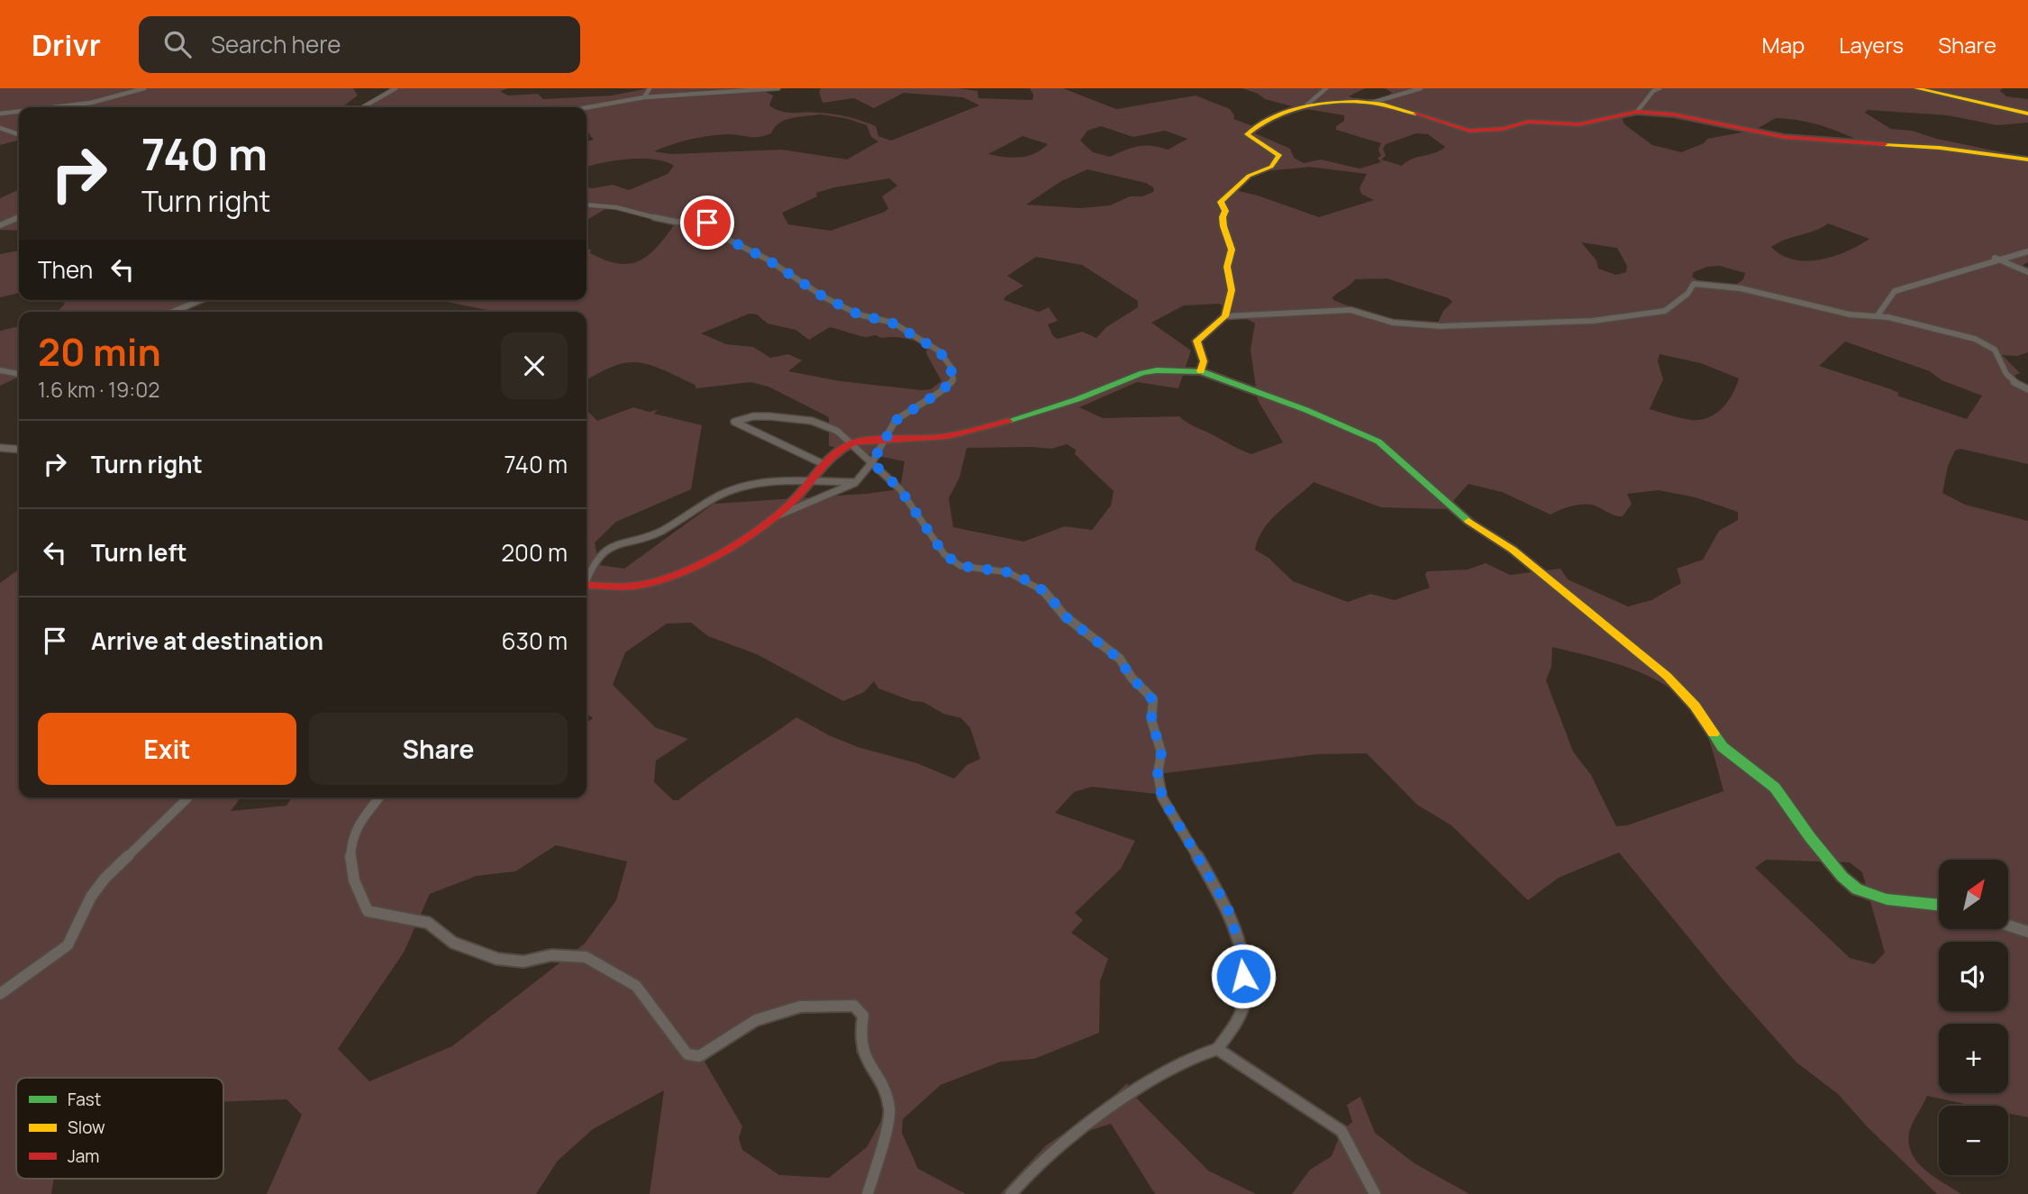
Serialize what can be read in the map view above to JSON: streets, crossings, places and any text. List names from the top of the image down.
{
  "legend": ["Fast", "Slow", "Jam"],
  "north": "top right",
  "page": {
    "header": "Drivr",
    "search": "Search here",
    "nav": ["Map", "Layers", "Share"],
    "turn": ["740 m", "Turn right"],
    "then": "Then",
    "heading": ["20 min", "1.6 km · 19:02"],
    "list": [
      {
        "name": "Turn right",
        "value": "740 m"
      },
      {
        "name": "Turn left",
        "value": "200 m"
      },
      {
        "name": "Arrive at destination",
        "value": "630 m"
      }
    ],
    "buttons": ["Exit", "Share"],
    "map_buttons": ["+", "−"]
  }
}
